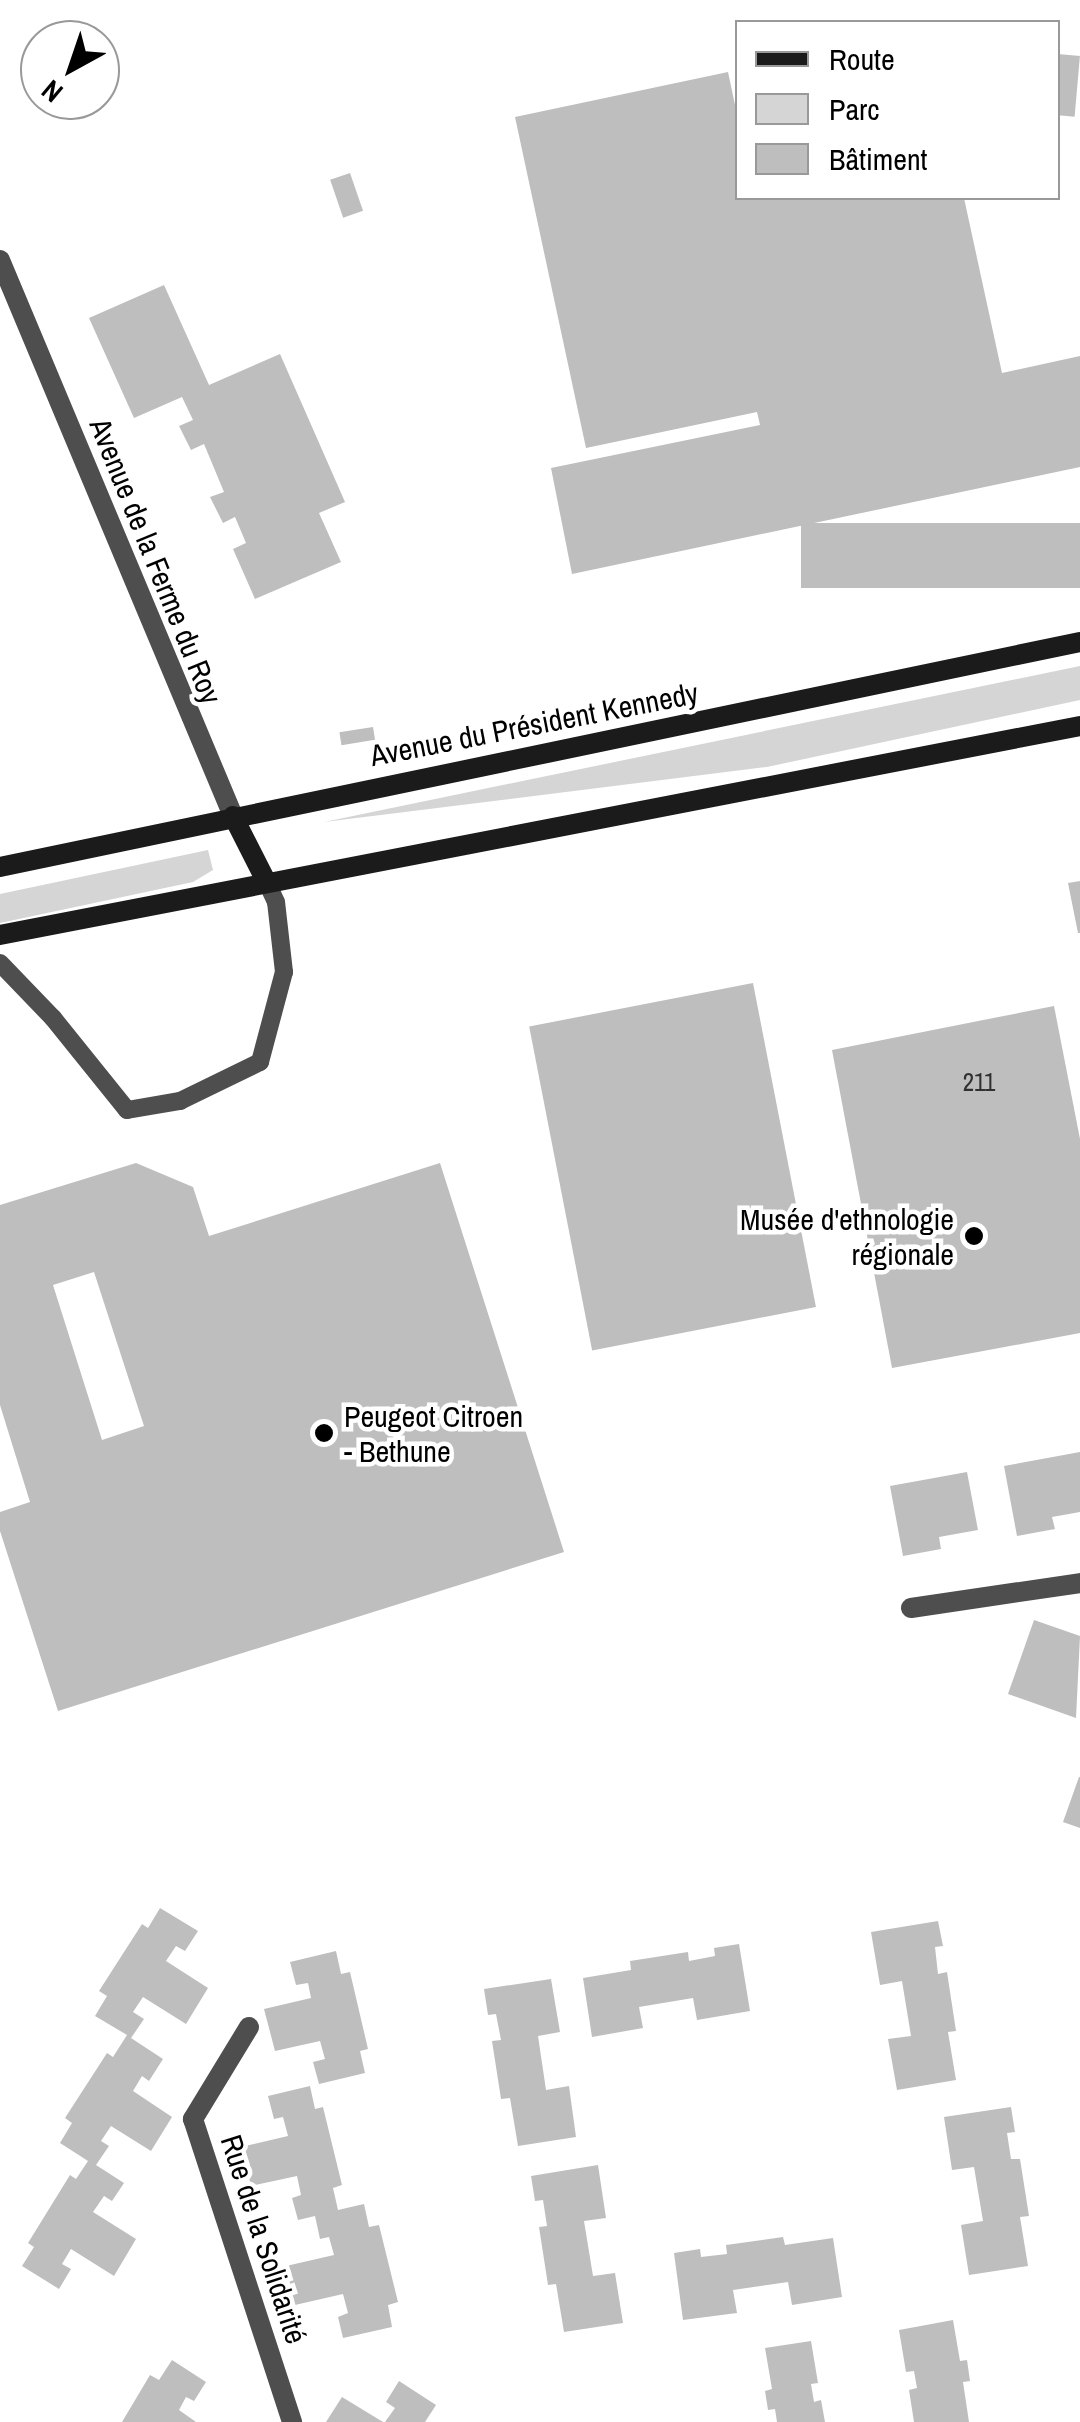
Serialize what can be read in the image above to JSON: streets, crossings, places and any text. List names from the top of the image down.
{
  "streets": {
    "main road": ["Avenue de la Ferme du Roy", "Avenue du Président Kennedy"],
    "street": ["Rue de la Solidarité"]
  },
  "crossings": [
    ["Avenue de la Ferme du Roy", "Avenue du Président Kennedy"]
  ],
  "places": ["Musée d'ethnologie régionale", "Peugeot Citroen - Bethune"],
  "house_numbers": ["211"],
  "legend": ["Route", "Parc", "Bâtiment"],
  "north": "bottom left"
}
